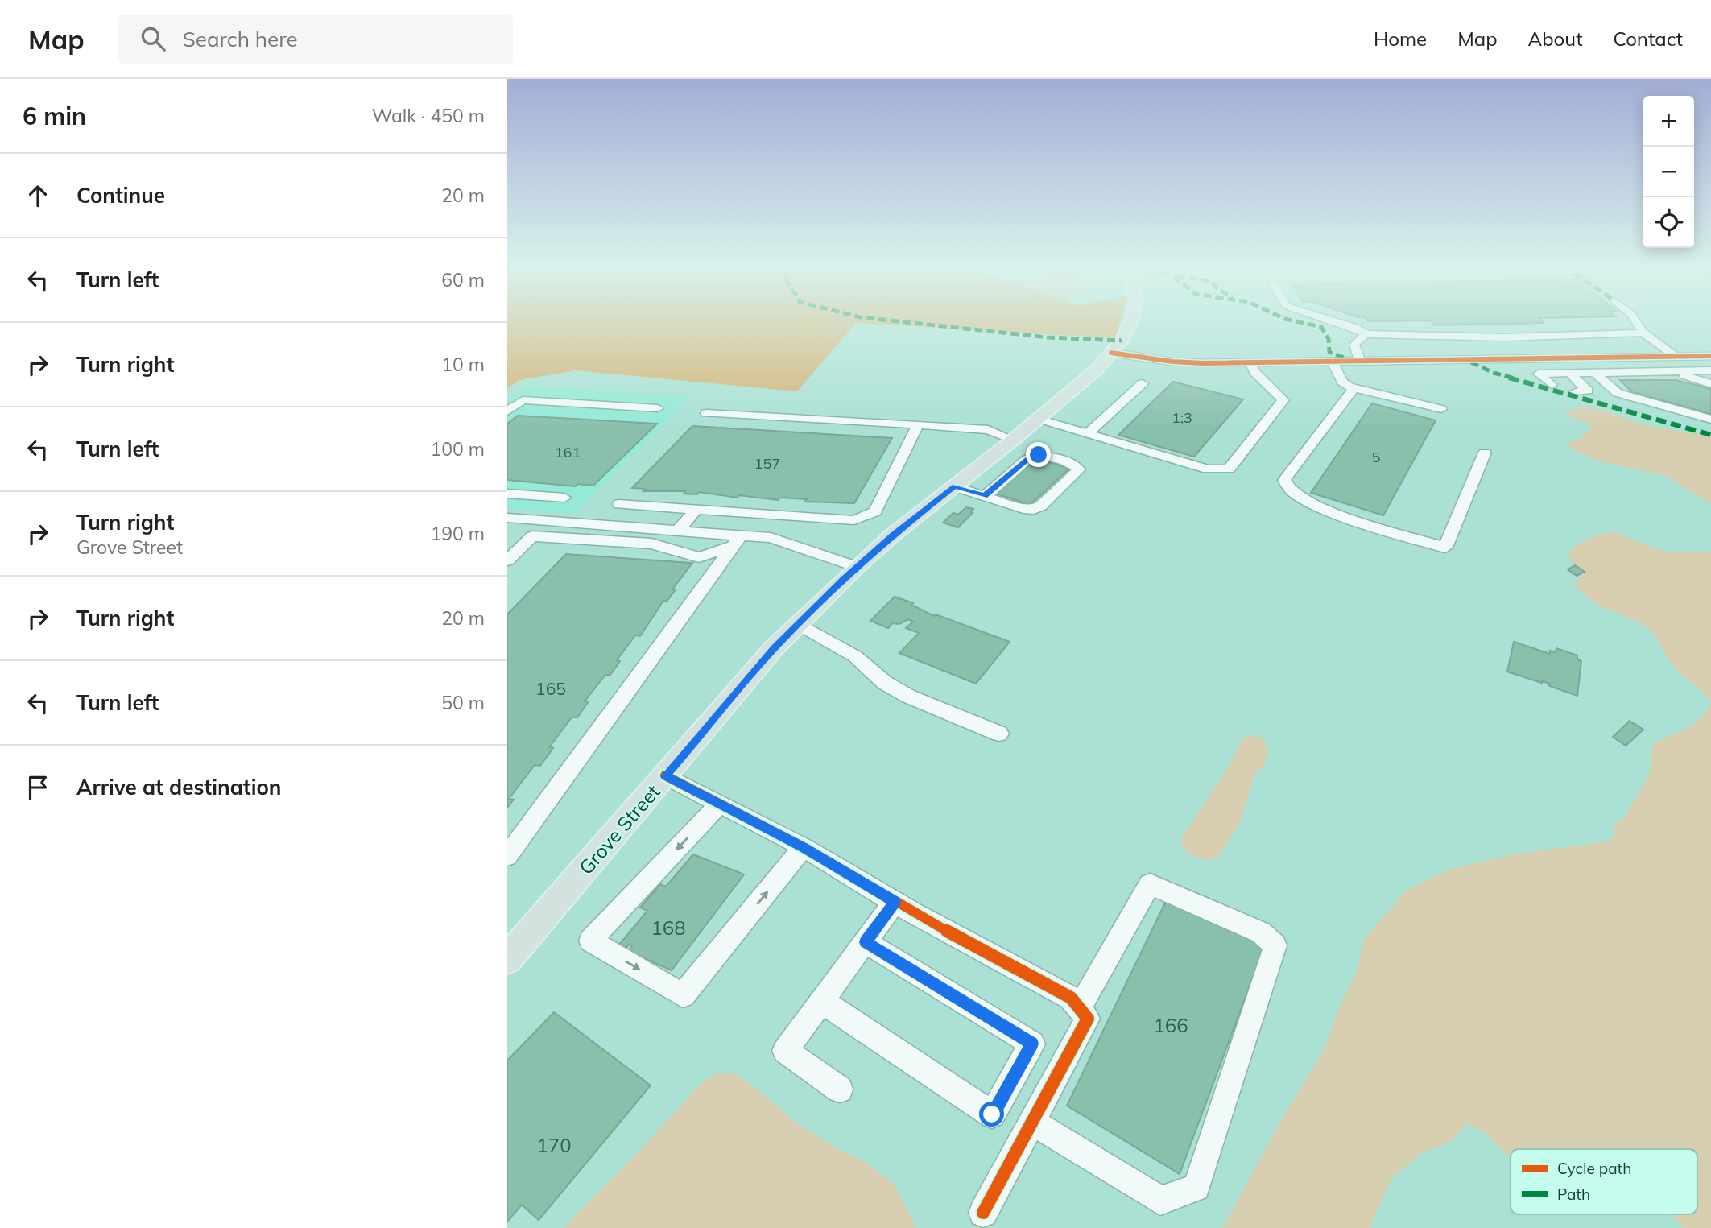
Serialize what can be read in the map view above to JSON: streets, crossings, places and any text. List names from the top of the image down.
{
  "streets": {
    "main road": ["Grove Street"]
  },
  "house_numbers": [
    "1;3",
    "161",
    "5",
    "157",
    "165",
    "168",
    "166",
    "170"
  ],
  "legend": ["Cycle path", "Path"],
  "page": {
    "header": "Map",
    "search": "Search here",
    "nav": [
      "Home",
      "Map",
      "About",
      "Contact"
    ],
    "heading": ["6 min", "Walk · 450 m"],
    "map_buttons": ["+", "−"],
    "list": [
      ["Continue", "20 m"],
      ["Turn left", "60 m"],
      ["Turn right", "10 m"],
      ["Turn left", "100 m"],
      ["Turn right", "Grove Street", "190 m"],
      ["Turn right", "20 m"],
      ["Turn left", "50 m"],
      "Arrive at destination"
    ]
  }
}
